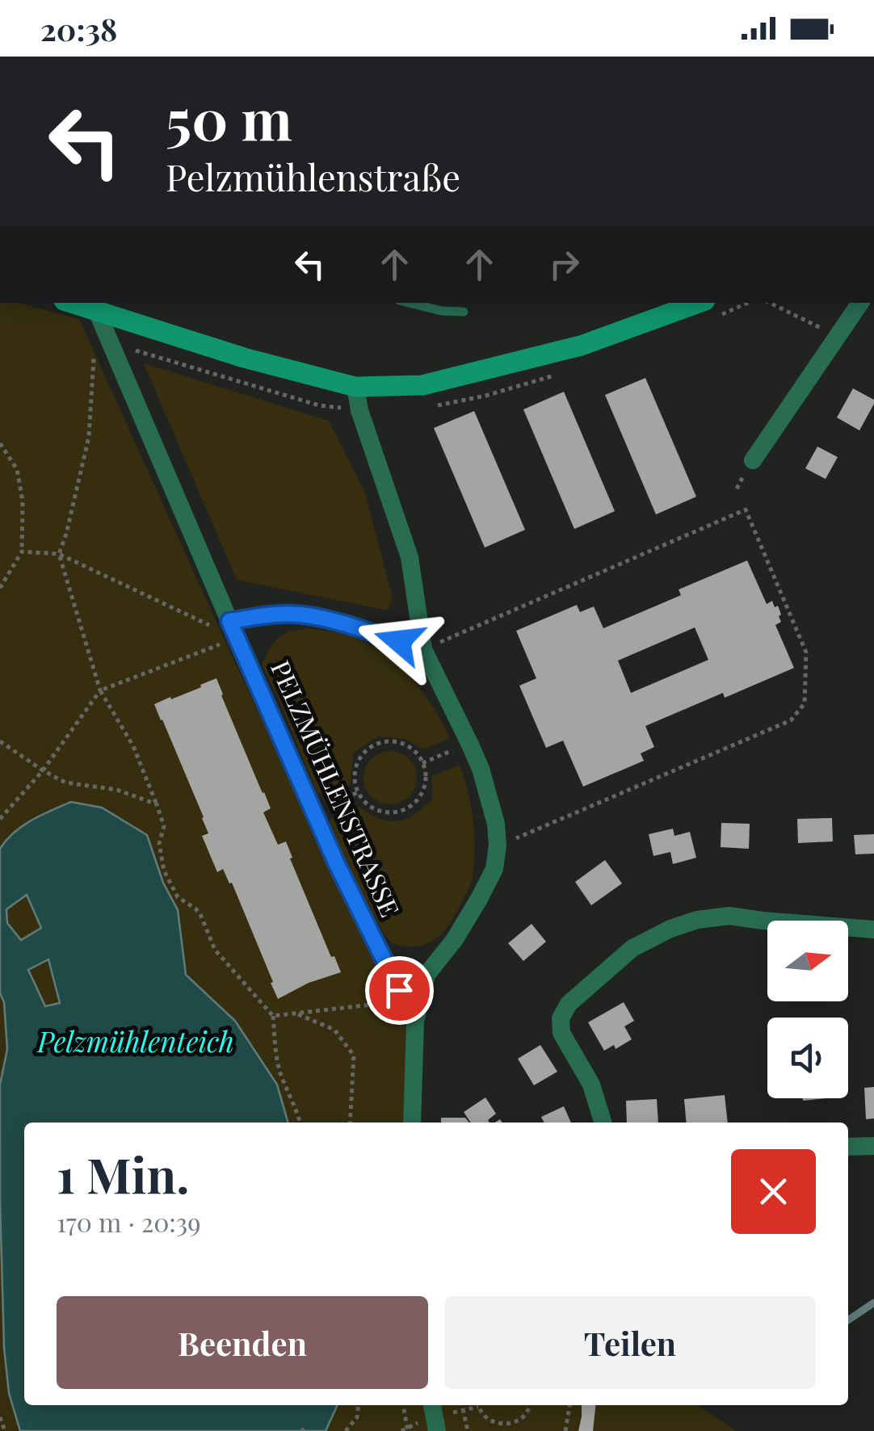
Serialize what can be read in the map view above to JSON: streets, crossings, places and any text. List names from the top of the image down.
{
  "streets": {
    "street": ["PELZMÜHLENSTRASSE"]
  },
  "water": ["Pelzmühlenteich"],
  "north": "right",
  "page": {
    "status": "20:38",
    "turn": ["50 m", "Pelzmühlenstraße"],
    "heading": ["1 Min.", "170 m · 20:39"],
    "buttons": ["Beenden", "Teilen"]
  }
}
